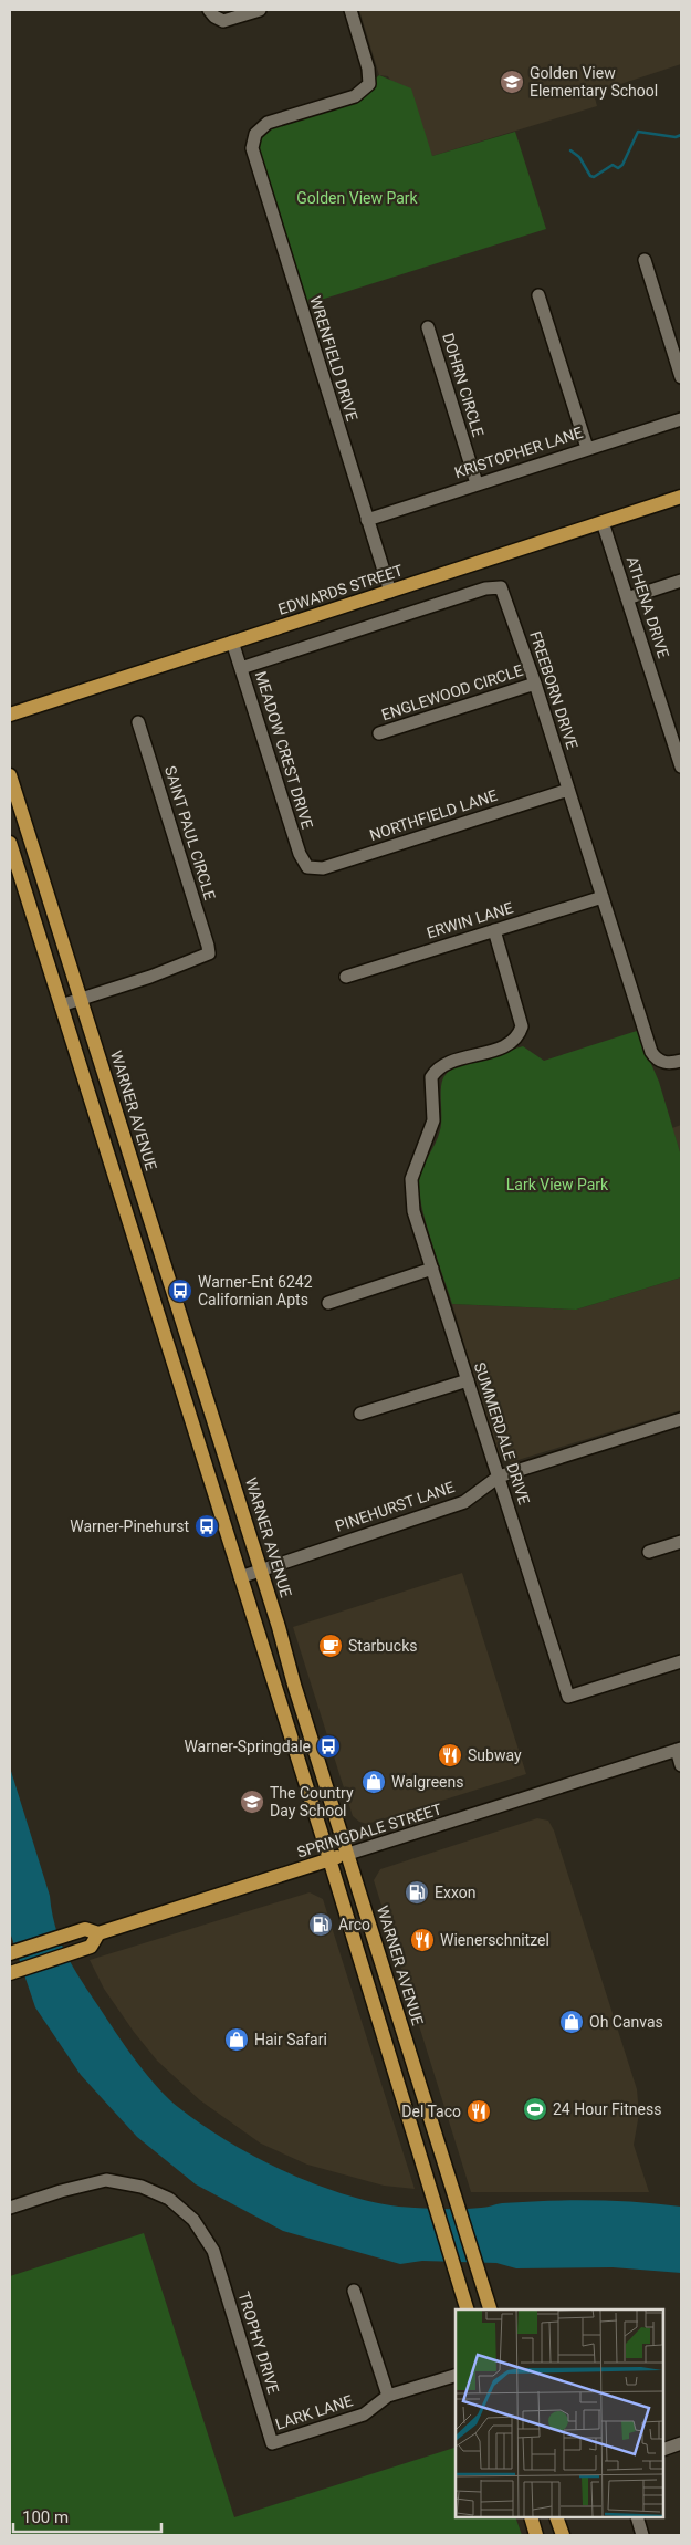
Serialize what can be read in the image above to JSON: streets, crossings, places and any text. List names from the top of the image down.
{
  "streets": {
    "main road": ["EDWARDS STREET", "WARNER AVENUE", "SPRINGDALE STREET"],
    "street": [
      "WRENFIELD DRIVE",
      "DOHRN CIRCLE",
      "KRISTOPHER LANE",
      "ATHENA DRIVE",
      "FREEBORN DRIVE",
      "ENGLEWOOD CIRCLE",
      "MEADOW CREST DRIVE",
      "NORTHFIELD LANE",
      "SAINT PAUL CIRCLE",
      "ERWIN LANE",
      "SUMMERDALE DRIVE",
      "PINEHURST LANE",
      "TROPHY DRIVE",
      "LARK LANE"
    ]
  },
  "crossings": [
    ["WRENFIELD DRIVE", "KRISTOPHER LANE"],
    ["WRENFIELD DRIVE", "EDWARDS STREET"],
    ["DOHRN CIRCLE", "KRISTOPHER LANE"],
    ["EDWARDS STREET", "ATHENA DRIVE"],
    ["EDWARDS STREET", "MEADOW CREST DRIVE"],
    ["FREEBORN DRIVE", "ENGLEWOOD CIRCLE"],
    ["FREEBORN DRIVE", "MEADOW CREST DRIVE"],
    ["FREEBORN DRIVE", "NORTHFIELD LANE"],
    ["FREEBORN DRIVE", "ERWIN LANE"],
    ["MEADOW CREST DRIVE", "NORTHFIELD LANE"],
    ["SAINT PAUL CIRCLE", "WARNER AVENUE"],
    ["ERWIN LANE", "SUMMERDALE DRIVE"],
    ["WARNER AVENUE", "PINEHURST LANE"],
    ["WARNER AVENUE", "SPRINGDALE STREET"],
    ["SUMMERDALE DRIVE", "PINEHURST LANE"],
    ["TROPHY DRIVE", "LARK LANE"]
  ],
  "parks": ["Golden View Park", "Lark View Park"],
  "places": {
    "school or university": ["Golden View Elementary School", "The Country Day School"],
    "bus stop": ["Warner-Ent 6242 Californian Apts", "Warner-Pinehurst", "Warner-Springdale"],
    "cafe": ["Starbucks"],
    "restaurant": ["Subway", "Wienerschnitzel", "Del Taco"],
    "shop": ["Walgreens", "Oh Canvas", "Hair Safari"],
    "fuel station": ["Exxon", "Arco"],
    "sports": ["24 Hour Fitness"]
  },
  "scale_bar": "100 m"
}
